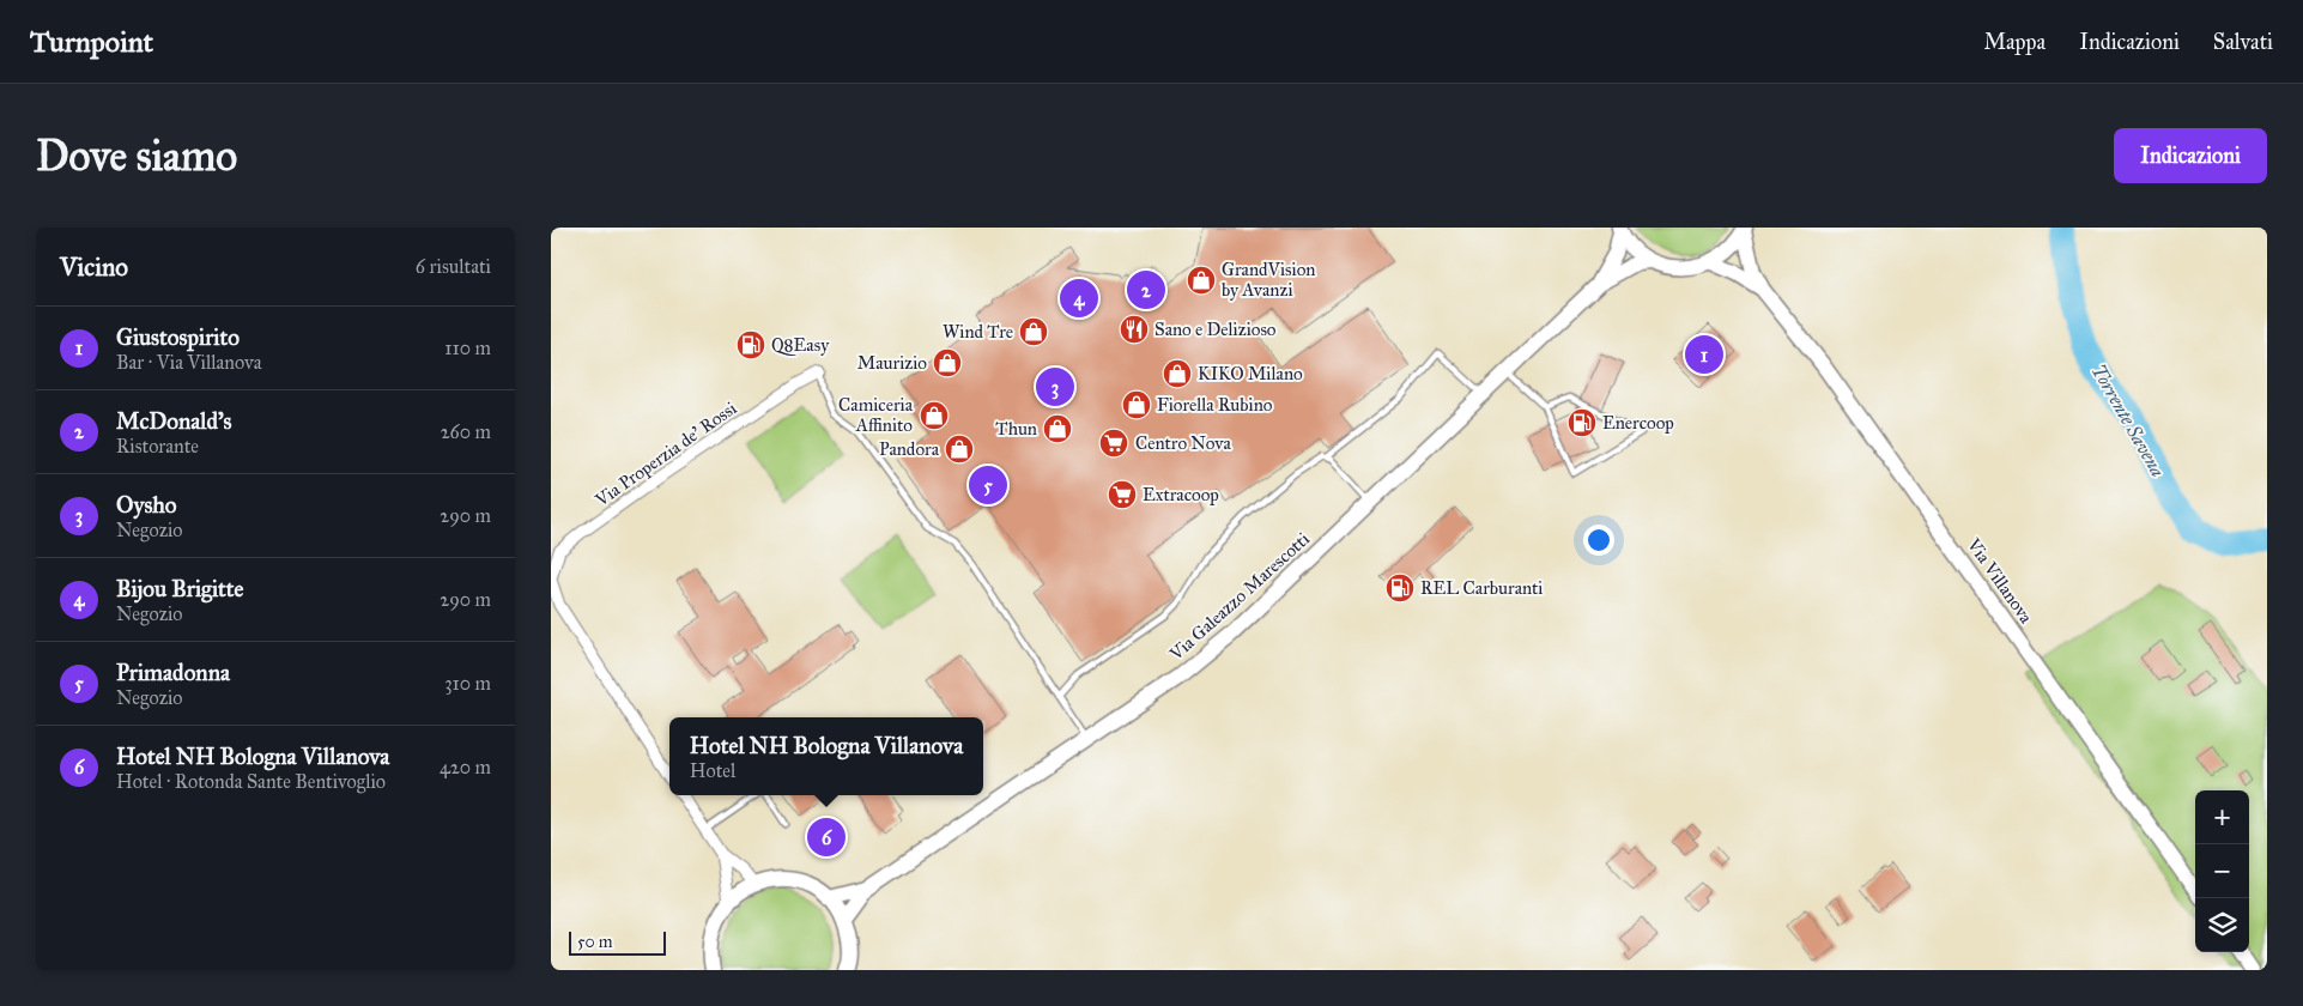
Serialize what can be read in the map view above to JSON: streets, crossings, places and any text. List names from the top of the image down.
{
  "streets": {
    "street": ["Via Properzia de' Rossi", "Via Villanova", "Via Galeazzo Marescotti"]
  },
  "water": ["Torrente Savena"],
  "places": {
    "shop": [
      "GrandVision by Avanzi",
      "Wind Tre",
      "Maurizio",
      "KIKO Milano",
      "Fiorella Rubino",
      "Camiceria Affinito",
      "Thun",
      "Pandora"
    ],
    "restaurant": ["Sano e Delizioso"],
    "fuel station": ["Q8Easy", "Enercoop", "REL Carburanti"],
    "supermarket": ["Centro Nova", "Extracoop"]
  },
  "scale_bar": "50 m",
  "page": {
    "header": "Turnpoint",
    "nav": ["Mappa", "Indicazioni", "Salvati"],
    "buttons": "Indicazioni",
    "title": "Dove siamo",
    "heading": ["Vicino", "6 risultati"],
    "pins": [
      "2",
      "4",
      "1",
      "3",
      "5",
      "6"
    ],
    "list": [
      {
        "mark": "1",
        "name": "Giustospirito",
        "note": "Bar · Via Villanova",
        "value": "110 m"
      },
      {
        "mark": "2",
        "name": "McDonald's",
        "note": "Ristorante",
        "value": "260 m"
      },
      {
        "mark": "3",
        "name": "Oysho",
        "note": "Negozio",
        "value": "290 m"
      },
      {
        "mark": "4",
        "name": "Bijou Brigitte",
        "note": "Negozio",
        "value": "290 m"
      },
      {
        "mark": "5",
        "name": "Primadonna",
        "note": "Negozio",
        "value": "310 m"
      },
      {
        "mark": "6",
        "name": "Hotel NH Bologna Villanova",
        "note": "Hotel · Rotonda Sante Bentivoglio",
        "value": "420 m"
      }
    ],
    "popup": ["Hotel NH Bologna Villanova", "Hotel"],
    "map_buttons": ["+", "−"],
    "scale": "50 m"
  }
}
